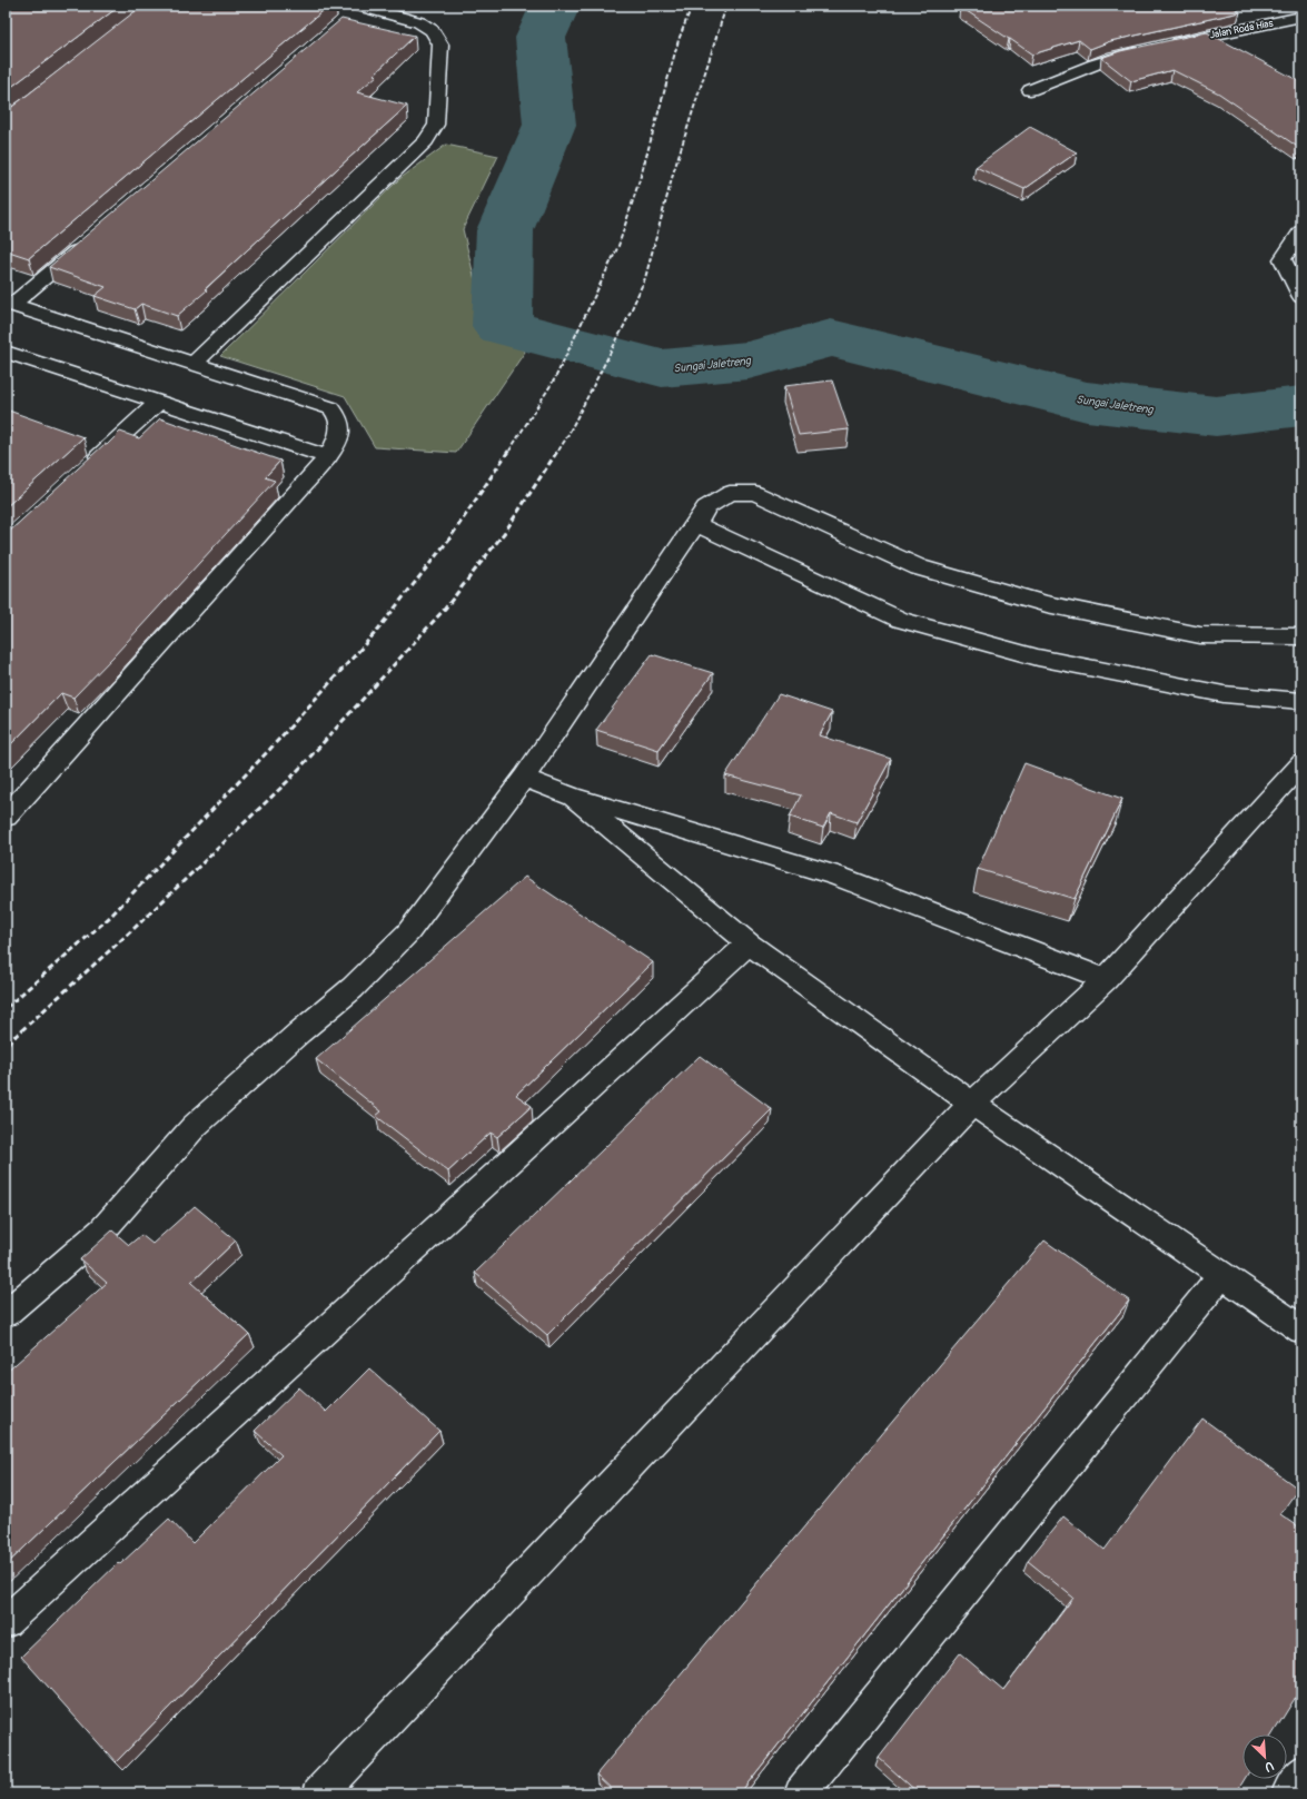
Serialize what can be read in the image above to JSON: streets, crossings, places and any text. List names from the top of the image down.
{
  "streets": {
    "street": ["Jalan Roda Hias"]
  },
  "water": ["Sungai Jaletreng"],
  "north": "bottom right"
}
